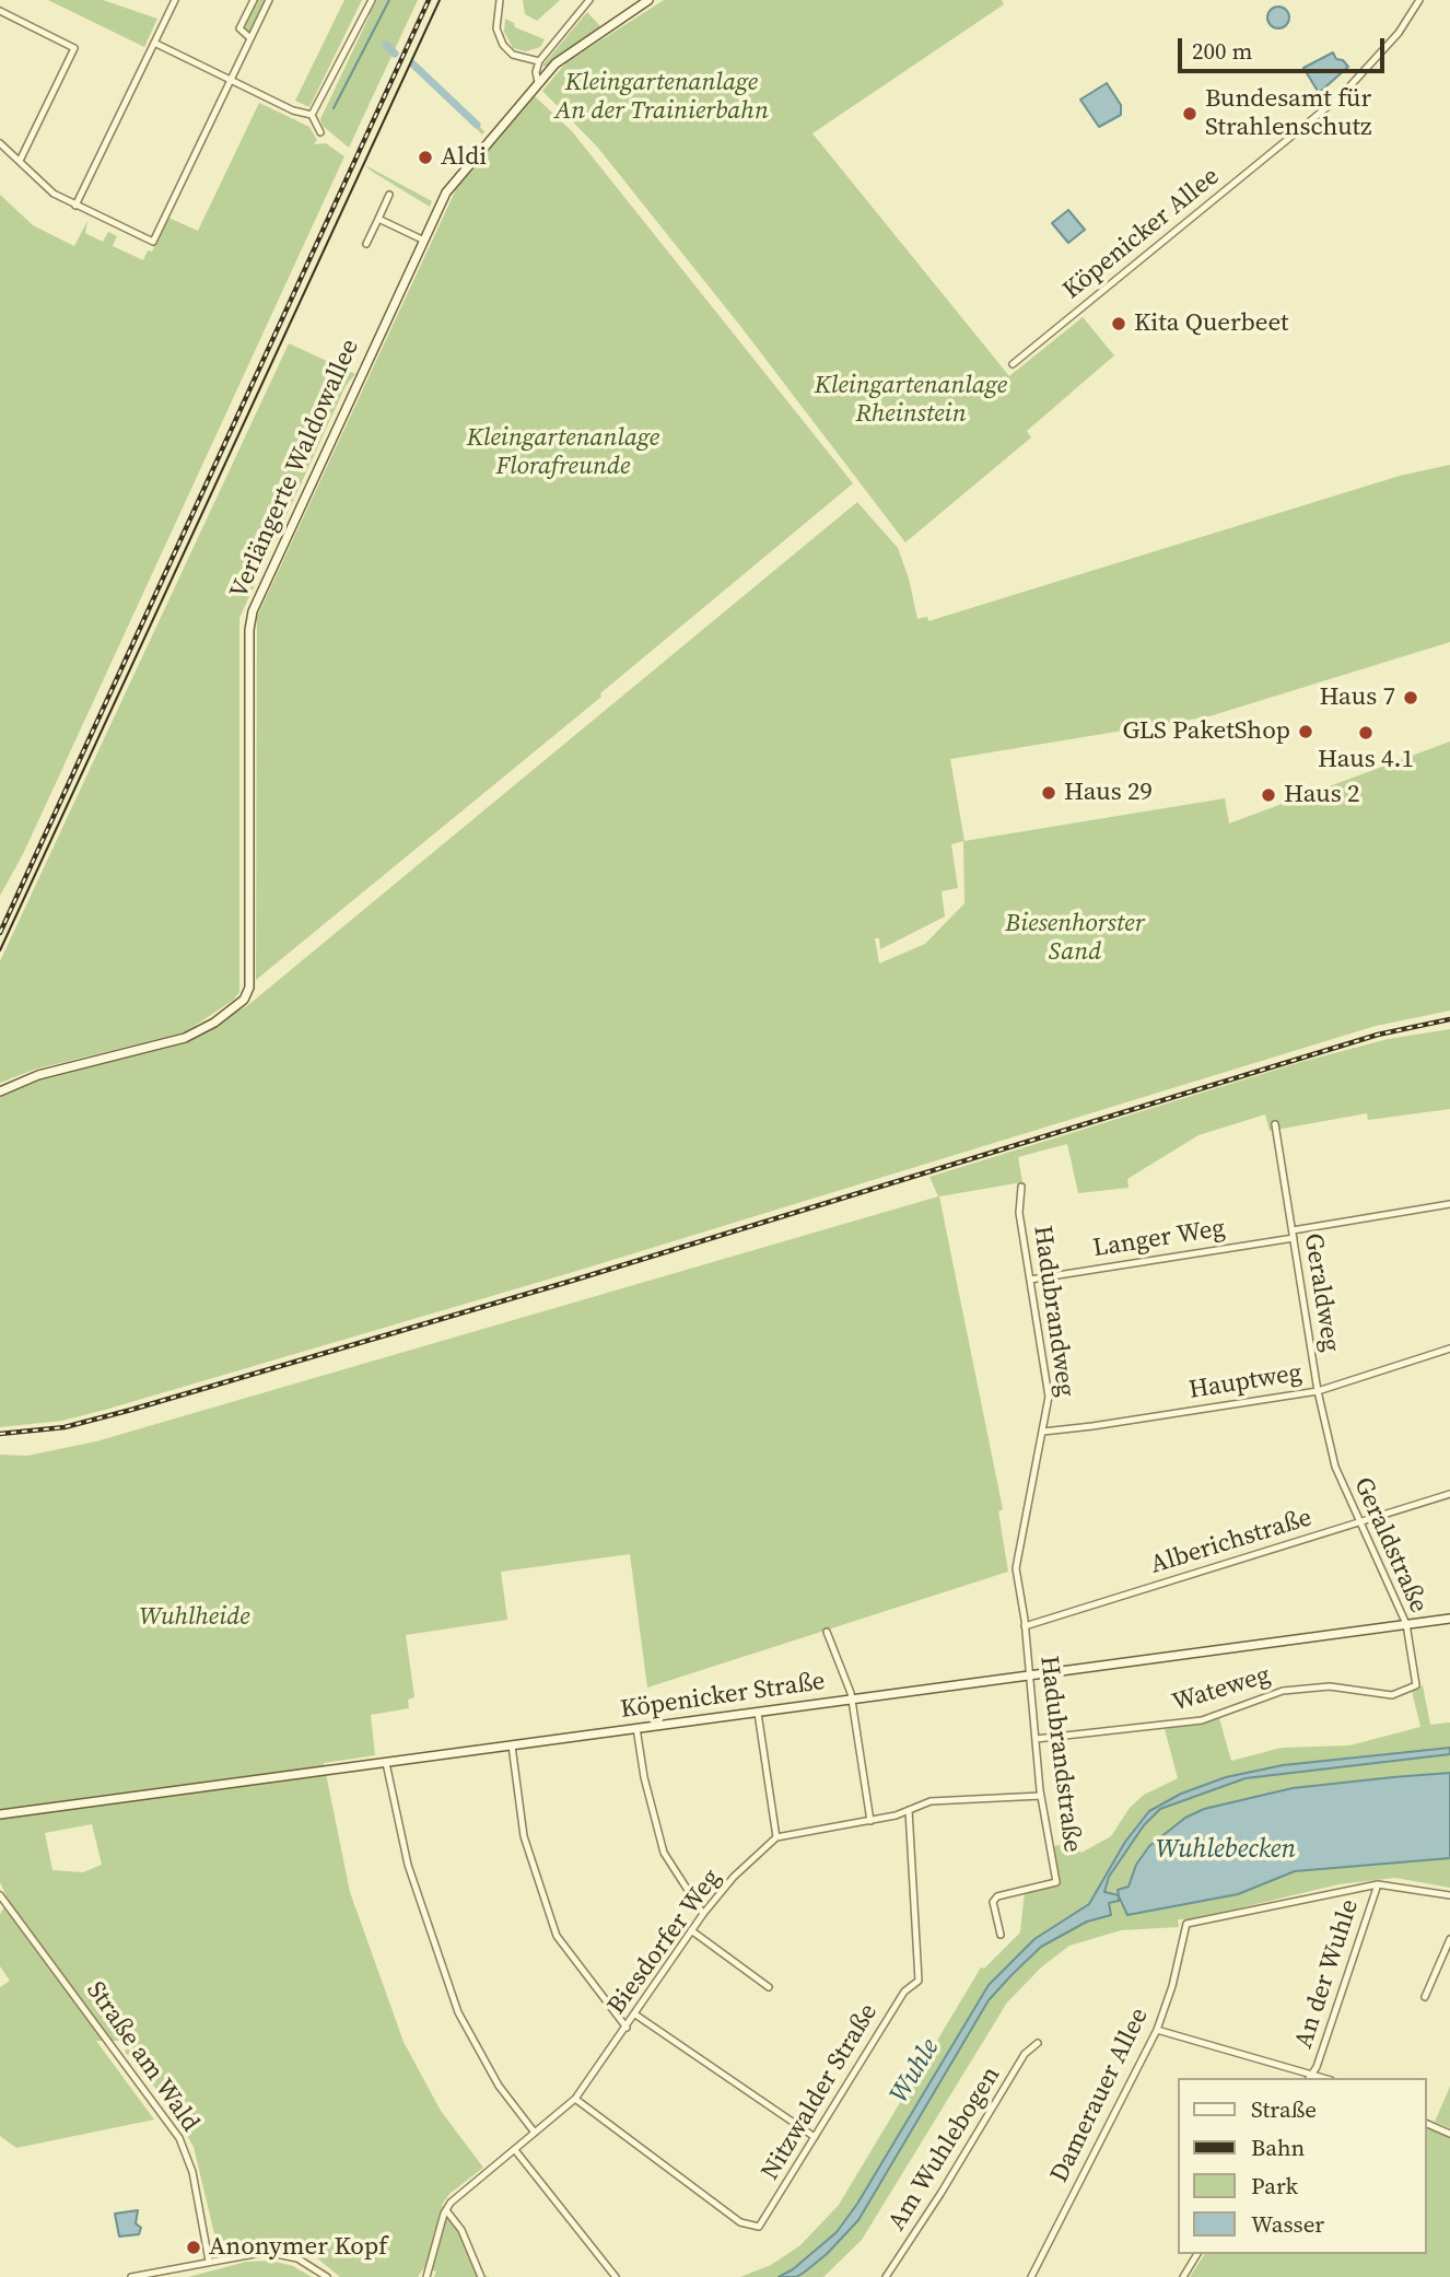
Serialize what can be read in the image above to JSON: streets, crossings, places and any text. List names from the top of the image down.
{
  "streets": {
    "main road": ["Verlängerte Waldowallee", "Köpenicker Straße"],
    "street": [
      "Köpenicker Allee",
      "Langer Weg",
      "Geraldweg",
      "Hadubrandweg",
      "Hauptweg",
      "Alberichstraße",
      "Geraldstraße",
      "Wateweg",
      "Hadubrandstraße",
      "Biesdorfer Weg",
      "An der Wuhle",
      "Straße am Wald",
      "Nitzwalder Straße",
      "Damerauer Allee",
      "Am Wuhlebogen"
    ]
  },
  "crossings": [
    ["Langer Weg", "Geraldweg"],
    ["Langer Weg", "Hadubrandweg"],
    ["Geraldweg", "Hauptweg"],
    ["Geraldweg", "Geraldstraße"],
    ["Hadubrandweg", "Hauptweg"],
    ["Hadubrandweg", "Hadubrandstraße"],
    ["Alberichstraße", "Geraldstraße"],
    ["Alberichstraße", "Hadubrandstraße"],
    ["Geraldstraße", "Wateweg"],
    ["Geraldstraße", "Köpenicker Straße"],
    ["Wateweg", "Hadubrandstraße"],
    ["Köpenicker Straße", "Hadubrandstraße"],
    ["Biesdorfer Weg", "Nitzwalder Straße"],
    ["An der Wuhle", "Damerauer Allee"]
  ],
  "water": ["Wuhlebecken", "Wuhle"],
  "parks": [
    "Kleingartenanlage An der Trainierbahn",
    "Kleingartenanlage Rheinstein",
    "Kleingartenanlage Florafreunde",
    "Biesenhorster Sand",
    "Wuhlheide"
  ],
  "places": [
    "Bundesamt für Strahlenschutz",
    "Aldi",
    "Kita Querbeet",
    "Haus 7",
    "GLS PaketShop",
    "Haus 4.1",
    "Haus 29",
    "Haus 2",
    "Anonymer Kopf"
  ],
  "legend": [
    "Straße",
    "Bahn",
    "Park",
    "Wasser"
  ],
  "scale_bar": "200 m"
}
